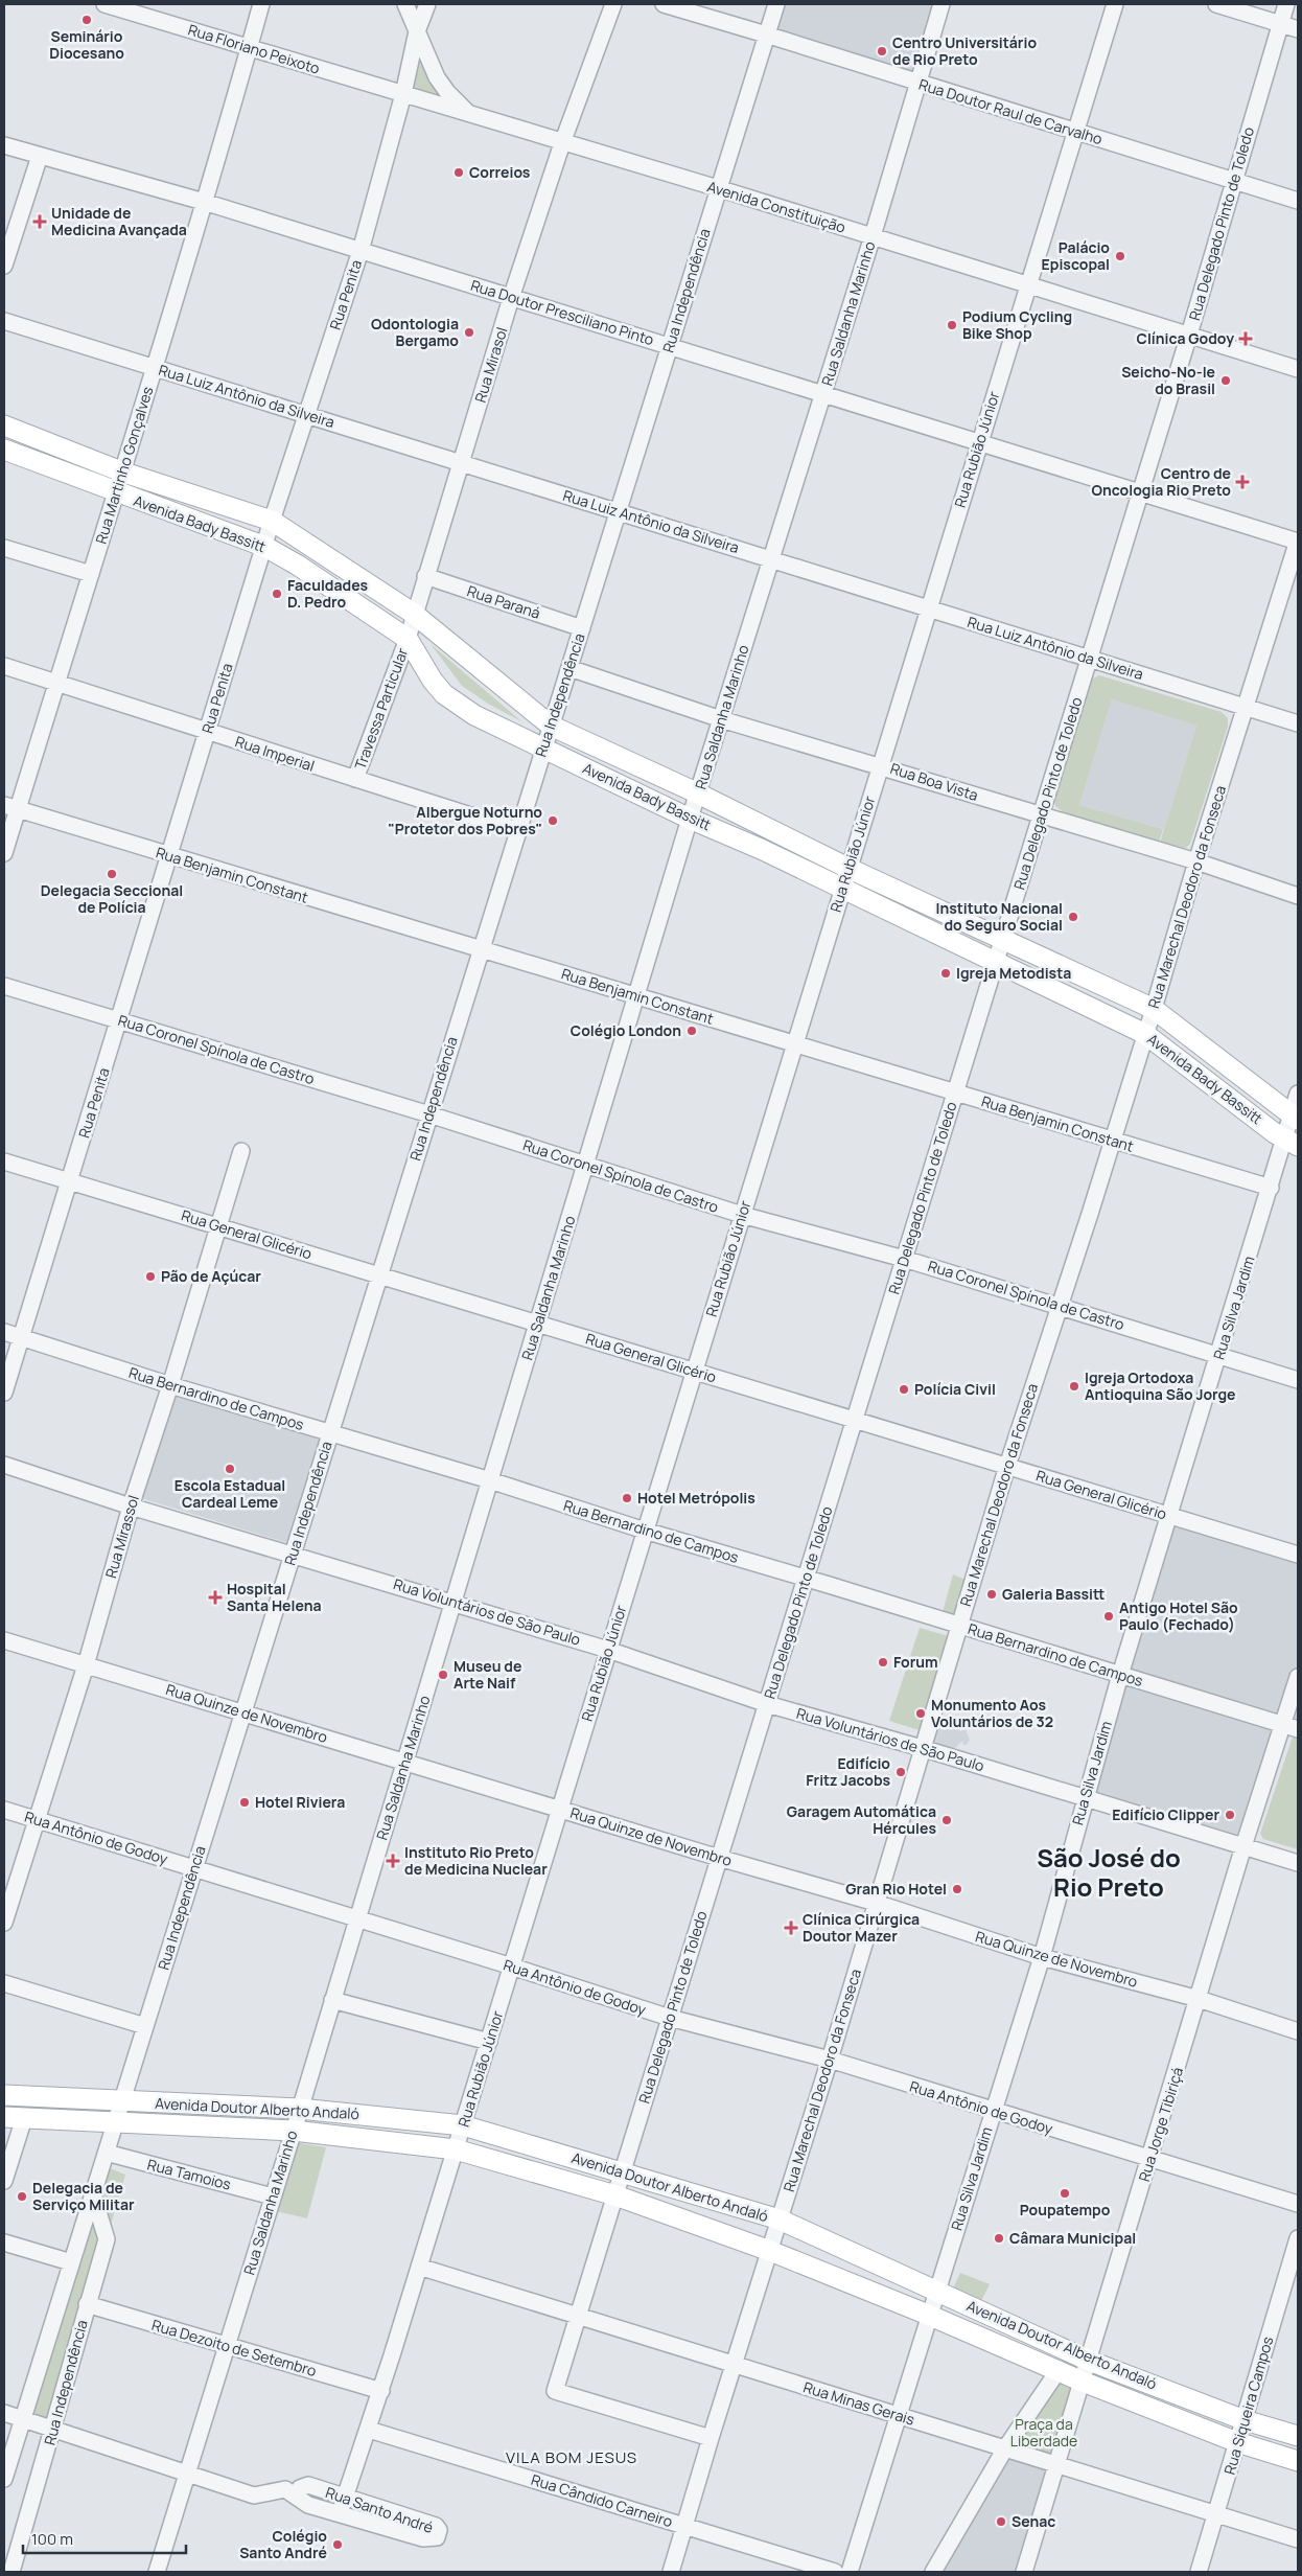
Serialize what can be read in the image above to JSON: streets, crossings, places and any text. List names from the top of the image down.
{
  "streets": {
    "main road": ["Avenida Bady Bassitt", "Avenida Doutor Alberto Andaló"],
    "street": [
      "Rua Floriano Peixoto",
      "Rua Doutor Raul de Carvalho",
      "Avenida Constituição",
      "Rua Delegado Pinto de Toledo",
      "Rua Independência",
      "Rua Penita",
      "Rua Doutor Presciliano Pinto",
      "Rua Saldanha Marinho",
      "Rua Mirasol",
      "Rua Luiz Antônio da Silveira",
      "Rua Rubião Júnior",
      "Rua Martinho Gonçalves",
      "Rua Paraná",
      "Travessa Particular",
      "Rua Imperial",
      "Rua Boa Vista",
      "Rua Benjamin Constant",
      "Rua Marechal Deodoro da Fonseca",
      "Rua Coronel Spínola de Castro",
      "Rua General Glicério",
      "Rua Silva Jardim",
      "Rua Bernardino de Campos",
      "Rua Mirassol",
      "Rua Voluntários de São Paulo",
      "Rua Quinze de Novembro",
      "Rua Antônio de Godoy",
      "Rua Jorge Tibiriçá",
      "Rua Tamoios",
      "Rua Dezoito de Setembro",
      "Rua Minas Gerais",
      "Rua Siqueira Campos",
      "Rua Cândido Carneiro",
      "Rua Santo André"
    ]
  },
  "crossings": [
    ["Rua Floriano Peixoto", "Avenida Constituição"],
    ["Rua Floriano Peixoto", "Rua Penita"],
    ["Rua Floriano Peixoto", "Rua Martinho Gonçalves"],
    ["Rua Doutor Raul de Carvalho", "Rua Delegado Pinto de Toledo"],
    ["Rua Doutor Raul de Carvalho", "Rua Independência"],
    ["Rua Doutor Raul de Carvalho", "Rua Saldanha Marinho"],
    ["Rua Doutor Raul de Carvalho", "Rua Rubião Júnior"],
    ["Avenida Constituição", "Rua Delegado Pinto de Toledo"],
    ["Avenida Constituição", "Rua Independência"],
    ["Avenida Constituição", "Rua Penita"],
    ["Avenida Constituição", "Rua Saldanha Marinho"],
    ["Avenida Constituição", "Rua Mirasol"],
    ["Avenida Constituição", "Rua Rubião Júnior"],
    ["Rua Delegado Pinto de Toledo", "Rua Doutor Presciliano Pinto"],
    ["Rua Delegado Pinto de Toledo", "Rua Luiz Antônio da Silveira"],
    ["Rua Delegado Pinto de Toledo", "Avenida Bady Bassitt"],
    ["Rua Delegado Pinto de Toledo", "Rua Boa Vista"],
    ["Rua Delegado Pinto de Toledo", "Rua Benjamin Constant"],
    ["Rua Delegado Pinto de Toledo", "Rua Marechal Deodoro da Fonseca"],
    ["Rua Delegado Pinto de Toledo", "Rua Coronel Spínola de Castro"],
    ["Rua Delegado Pinto de Toledo", "Rua General Glicério"],
    ["Rua Delegado Pinto de Toledo", "Rua Bernardino de Campos"],
    ["Rua Delegado Pinto de Toledo", "Rua Voluntários de São Paulo"],
    ["Rua Delegado Pinto de Toledo", "Rua Quinze de Novembro"],
    ["Rua Delegado Pinto de Toledo", "Rua Antônio de Godoy"],
    ["Rua Delegado Pinto de Toledo", "Avenida Doutor Alberto Andaló"],
    ["Rua Delegado Pinto de Toledo", "Rua Minas Gerais"],
    ["Rua Independência", "Rua Doutor Presciliano Pinto"],
    ["Rua Independência", "Rua Luiz Antônio da Silveira"],
    ["Rua Independência", "Avenida Bady Bassitt"],
    ["Rua Independência", "Rua Paraná"],
    ["Rua Independência", "Rua Imperial"],
    ["Rua Independência", "Rua Boa Vista"],
    ["Rua Independência", "Rua Benjamin Constant"],
    ["Rua Independência", "Rua Coronel Spínola de Castro"],
    ["Rua Independência", "Rua General Glicério"],
    ["Rua Independência", "Rua Bernardino de Campos"],
    ["Rua Independência", "Rua Voluntários de São Paulo"],
    ["Rua Independência", "Rua Quinze de Novembro"],
    ["Rua Independência", "Rua Antônio de Godoy"],
    ["Rua Independência", "Avenida Doutor Alberto Andaló"],
    ["Rua Independência", "Rua Tamoios"],
    ["Rua Independência", "Rua Dezoito de Setembro"],
    ["Rua Independência", "Rua Santo André"],
    ["Rua Penita", "Rua Doutor Presciliano Pinto"],
    ["Rua Penita", "Rua Luiz Antônio da Silveira"],
    ["Rua Penita", "Avenida Bady Bassitt"],
    ["Rua Penita", "Rua Imperial"],
    ["Rua Penita", "Rua Benjamin Constant"],
    ["Rua Penita", "Rua Coronel Spínola de Castro"],
    ["Rua Penita", "Rua General Glicério"],
    ["Rua Penita", "Rua Bernardino de Campos"],
    ["Rua Doutor Presciliano Pinto", "Rua Saldanha Marinho"],
    ["Rua Doutor Presciliano Pinto", "Rua Mirasol"],
    ["Rua Doutor Presciliano Pinto", "Rua Rubião Júnior"],
    ["Rua Doutor Presciliano Pinto", "Rua Martinho Gonçalves"],
    ["Rua Doutor Presciliano Pinto", "Rua Marechal Deodoro da Fonseca"],
    ["Rua Saldanha Marinho", "Rua Luiz Antônio da Silveira"],
    ["Rua Saldanha Marinho", "Avenida Bady Bassitt"],
    ["Rua Saldanha Marinho", "Rua Boa Vista"],
    ["Rua Saldanha Marinho", "Rua Benjamin Constant"],
    ["Rua Saldanha Marinho", "Rua Coronel Spínola de Castro"],
    ["Rua Saldanha Marinho", "Rua General Glicério"],
    ["Rua Saldanha Marinho", "Rua Bernardino de Campos"],
    ["Rua Saldanha Marinho", "Rua Voluntários de São Paulo"],
    ["Rua Saldanha Marinho", "Rua Quinze de Novembro"],
    ["Rua Saldanha Marinho", "Rua Antônio de Godoy"],
    ["Rua Saldanha Marinho", "Avenida Doutor Alberto Andaló"],
    ["Rua Saldanha Marinho", "Rua Tamoios"],
    ["Rua Saldanha Marinho", "Rua Dezoito de Setembro"],
    ["Rua Saldanha Marinho", "Rua Santo André"],
    ["Rua Mirasol", "Rua Luiz Antônio da Silveira"],
    ["Rua Mirasol", "Avenida Bady Bassitt"],
    ["Rua Mirasol", "Rua Paraná"],
    ["Rua Mirasol", "Travessa Particular"],
    ["Rua Luiz Antônio da Silveira", "Rua Rubião Júnior"],
    ["Rua Luiz Antônio da Silveira", "Rua Martinho Gonçalves"],
    ["Rua Luiz Antônio da Silveira", "Rua Marechal Deodoro da Fonseca"],
    ["Rua Rubião Júnior", "Avenida Bady Bassitt"],
    ["Rua Rubião Júnior", "Rua Boa Vista"],
    ["Rua Rubião Júnior", "Rua Benjamin Constant"],
    ["Rua Rubião Júnior", "Rua Coronel Spínola de Castro"],
    ["Rua Rubião Júnior", "Rua General Glicério"],
    ["Rua Rubião Júnior", "Rua Bernardino de Campos"],
    ["Rua Rubião Júnior", "Rua Voluntários de São Paulo"],
    ["Rua Rubião Júnior", "Rua Quinze de Novembro"],
    ["Rua Rubião Júnior", "Rua Antônio de Godoy"],
    ["Rua Rubião Júnior", "Avenida Doutor Alberto Andaló"],
    ["Rua Rubião Júnior", "Rua Dezoito de Setembro"],
    ["Rua Rubião Júnior", "Rua Minas Gerais"],
    ["Rua Rubião Júnior", "Rua Cândido Carneiro"],
    ["Rua Rubião Júnior", "Rua Santo André"],
    ["Rua Martinho Gonçalves", "Avenida Bady Bassitt"],
    ["Rua Martinho Gonçalves", "Rua Imperial"],
    ["Rua Martinho Gonçalves", "Rua Benjamin Constant"],
    ["Avenida Bady Bassitt", "Travessa Particular"],
    ["Avenida Bady Bassitt", "Rua Marechal Deodoro da Fonseca"],
    ["Avenida Bady Bassitt", "Rua Silva Jardim"],
    ["Travessa Particular", "Rua Imperial"],
    ["Rua Boa Vista", "Rua Marechal Deodoro da Fonseca"],
    ["Rua Benjamin Constant", "Rua Marechal Deodoro da Fonseca"],
    ["Rua Benjamin Constant", "Rua Silva Jardim"],
    ["Rua Marechal Deodoro da Fonseca", "Rua Coronel Spínola de Castro"],
    ["Rua Marechal Deodoro da Fonseca", "Rua General Glicério"],
    ["Rua Marechal Deodoro da Fonseca", "Rua Bernardino de Campos"],
    ["Rua Marechal Deodoro da Fonseca", "Rua Voluntários de São Paulo"],
    ["Rua Marechal Deodoro da Fonseca", "Rua Quinze de Novembro"],
    ["Rua Marechal Deodoro da Fonseca", "Rua Antônio de Godoy"],
    ["Rua Marechal Deodoro da Fonseca", "Avenida Doutor Alberto Andaló"],
    ["Rua Marechal Deodoro da Fonseca", "Rua Minas Gerais"],
    ["Rua Marechal Deodoro da Fonseca", "Rua Cândido Carneiro"],
    ["Rua Coronel Spínola de Castro", "Rua Silva Jardim"],
    ["Rua General Glicério", "Rua Silva Jardim"],
    ["Rua General Glicério", "Rua Mirassol"],
    ["Rua Silva Jardim", "Rua Bernardino de Campos"],
    ["Rua Silva Jardim", "Rua Voluntários de São Paulo"],
    ["Rua Silva Jardim", "Rua Quinze de Novembro"],
    ["Rua Silva Jardim", "Rua Antônio de Godoy"],
    ["Rua Silva Jardim", "Avenida Doutor Alberto Andaló"],
    ["Rua Silva Jardim", "Rua Minas Gerais"],
    ["Rua Bernardino de Campos", "Rua Mirassol"],
    ["Rua Bernardino de Campos", "Rua Jorge Tibiriçá"],
    ["Rua Mirassol", "Rua Voluntários de São Paulo"],
    ["Rua Mirassol", "Rua Quinze de Novembro"],
    ["Rua Mirassol", "Rua Antônio de Godoy"],
    ["Rua Voluntários de São Paulo", "Rua Jorge Tibiriçá"],
    ["Rua Quinze de Novembro", "Rua Jorge Tibiriçá"],
    ["Rua Antônio de Godoy", "Rua Jorge Tibiriçá"],
    ["Avenida Doutor Alberto Andaló", "Rua Jorge Tibiriçá"],
    ["Avenida Doutor Alberto Andaló", "Rua Siqueira Campos"],
    ["Rua Jorge Tibiriçá", "Rua Minas Gerais"],
    ["Rua Minas Gerais", "Rua Siqueira Campos"]
  ],
  "districts": ["São José do Rio Preto", "VILA BOM JESUS"],
  "parks": ["Praça da Liberdade"],
  "places": {
    "other": [
      "Seminário Diocesano",
      "Centro Universitário de Rio Preto",
      "Correios",
      "Palácio Episcopal",
      "Podium Cycling Bike Shop",
      "Odontologia Bergamo",
      "Seicho-No-Ie do Brasil",
      "Faculdades D. Pedro",
      "Albergue Noturno \"Protetor dos Pobres\"",
      "Delegacia Seccional de Polícia",
      "Instituto Nacional do Seguro Social",
      "Igreja Metodista",
      "Colégio London",
      "Pão de Açúcar",
      "Igreja Ortodoxa Antioquina São Jorge",
      "Polícia Civil",
      "Escola Estadual Cardeal Leme",
      "Hotel Metrópolis",
      "Galeria Bassitt",
      "Antigo Hotel São Paulo (Fechado)",
      "Forum",
      "Museu de Arte Naif",
      "Monumento Aos Voluntários de 32",
      "Edifício Fritz Jacobs",
      "Hotel Riviera",
      "Edifício Clipper",
      "Garagem Automática Hércules",
      "Gran Rio Hotel",
      "Poupatempo",
      "Delegacia de Serviço Militar",
      "Câmara Municipal",
      "Senac",
      "Colégio Santo André"
    ],
    "health": [
      "Unidade de Medicina Avançada",
      "Clínica Godoy",
      "Centro de Oncologia Rio Preto",
      "Hospital Santa Helena",
      "Instituto Rio Preto de Medicina Nuclear",
      "Clínica Cirúrgica Doutor Mazer"
    ]
  },
  "scale_bar": "100 m"
}
